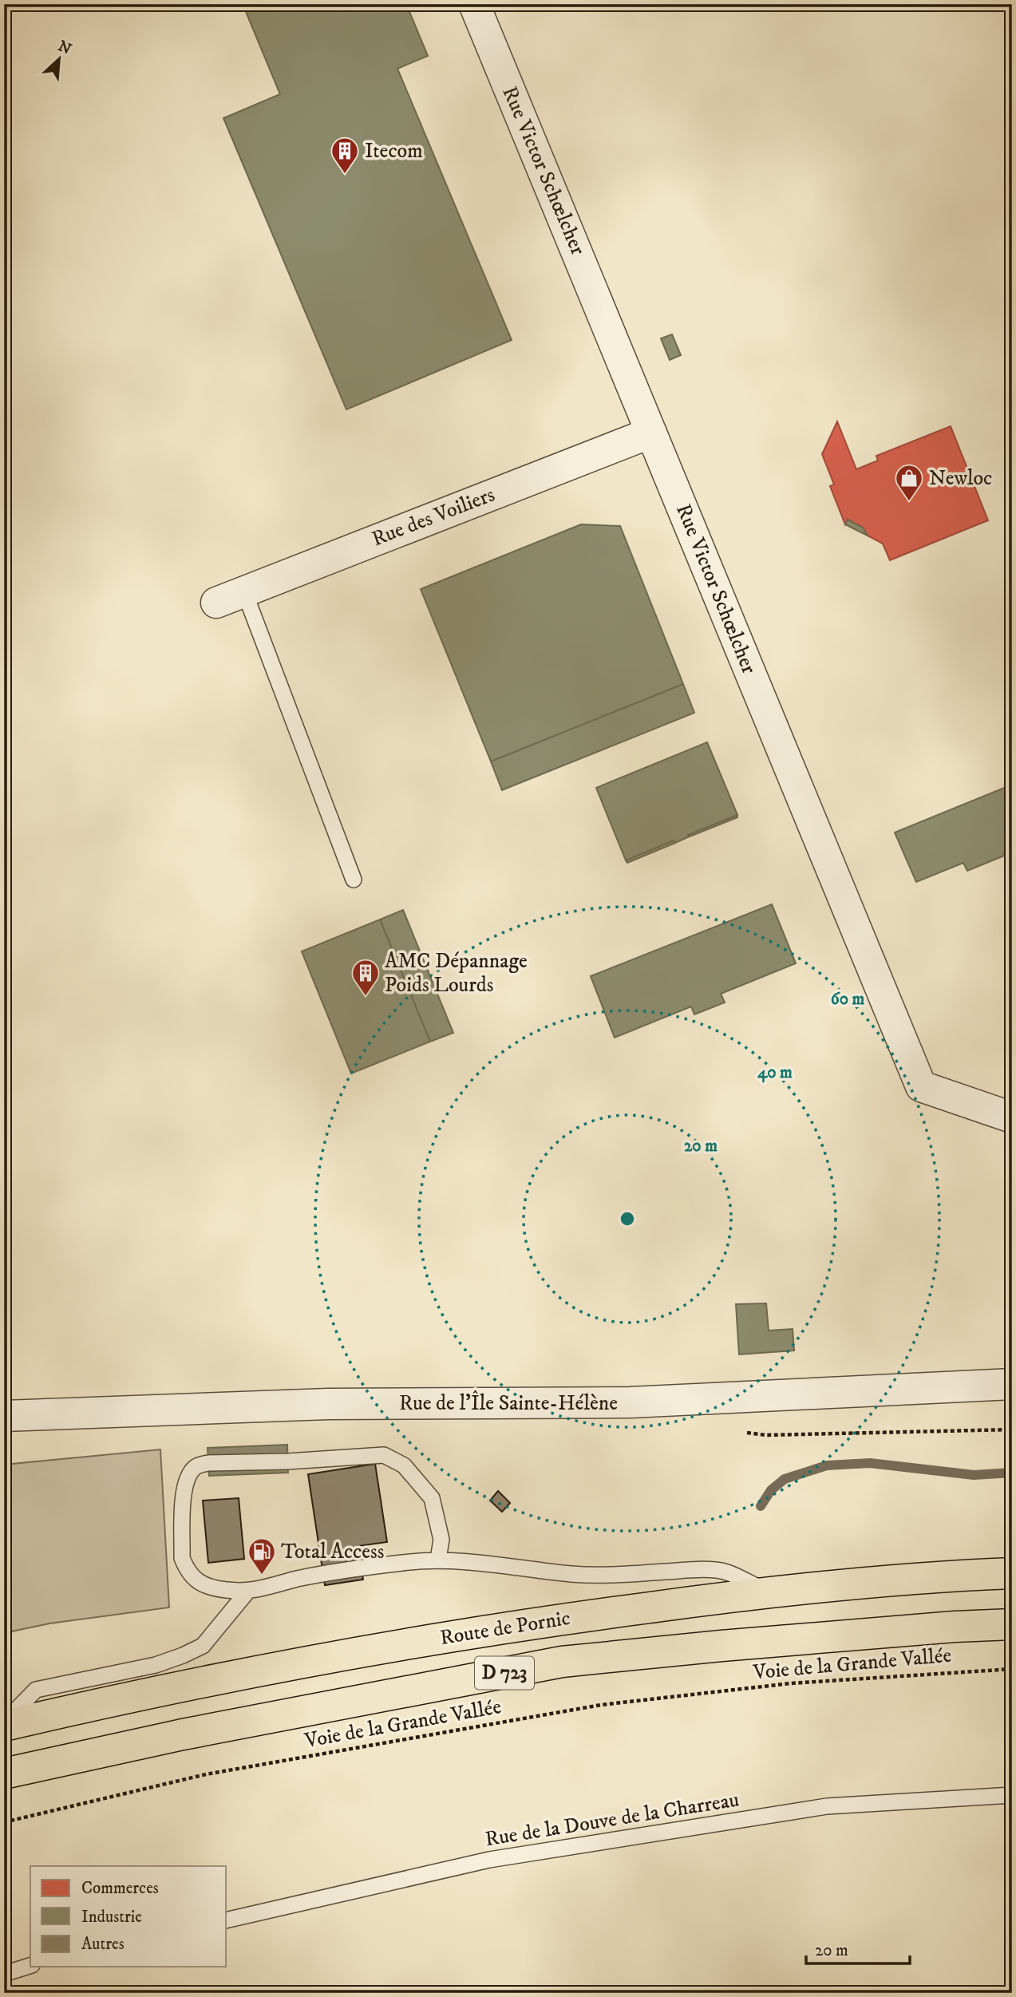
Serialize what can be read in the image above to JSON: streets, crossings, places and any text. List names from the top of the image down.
{
  "streets": {
    "highway": ["Route de Pornic", "D 723"],
    "street": ["Rue Victor Schœlcher", "Rue des Voiliers", "Rue de l'Île Sainte-Hélène"],
    "lane": ["Rue de la Douve de la Charreau"],
    "path": ["Voie de la Grande Vallée"]
  },
  "crossings": [
    ["Rue Victor Schœlcher", "Rue des Voiliers"]
  ],
  "places": {
    "building": ["Itecom", "AMC Dépannage Poids Lourds"],
    "shop": ["Newloc"],
    "fuel station": ["Total Access"]
  },
  "legend": ["Commerces", "Industrie", "Autres"],
  "scale_bar": "20 m",
  "north": "top right",
  "rings": ["60 m", "40 m", "20 m"]
}
